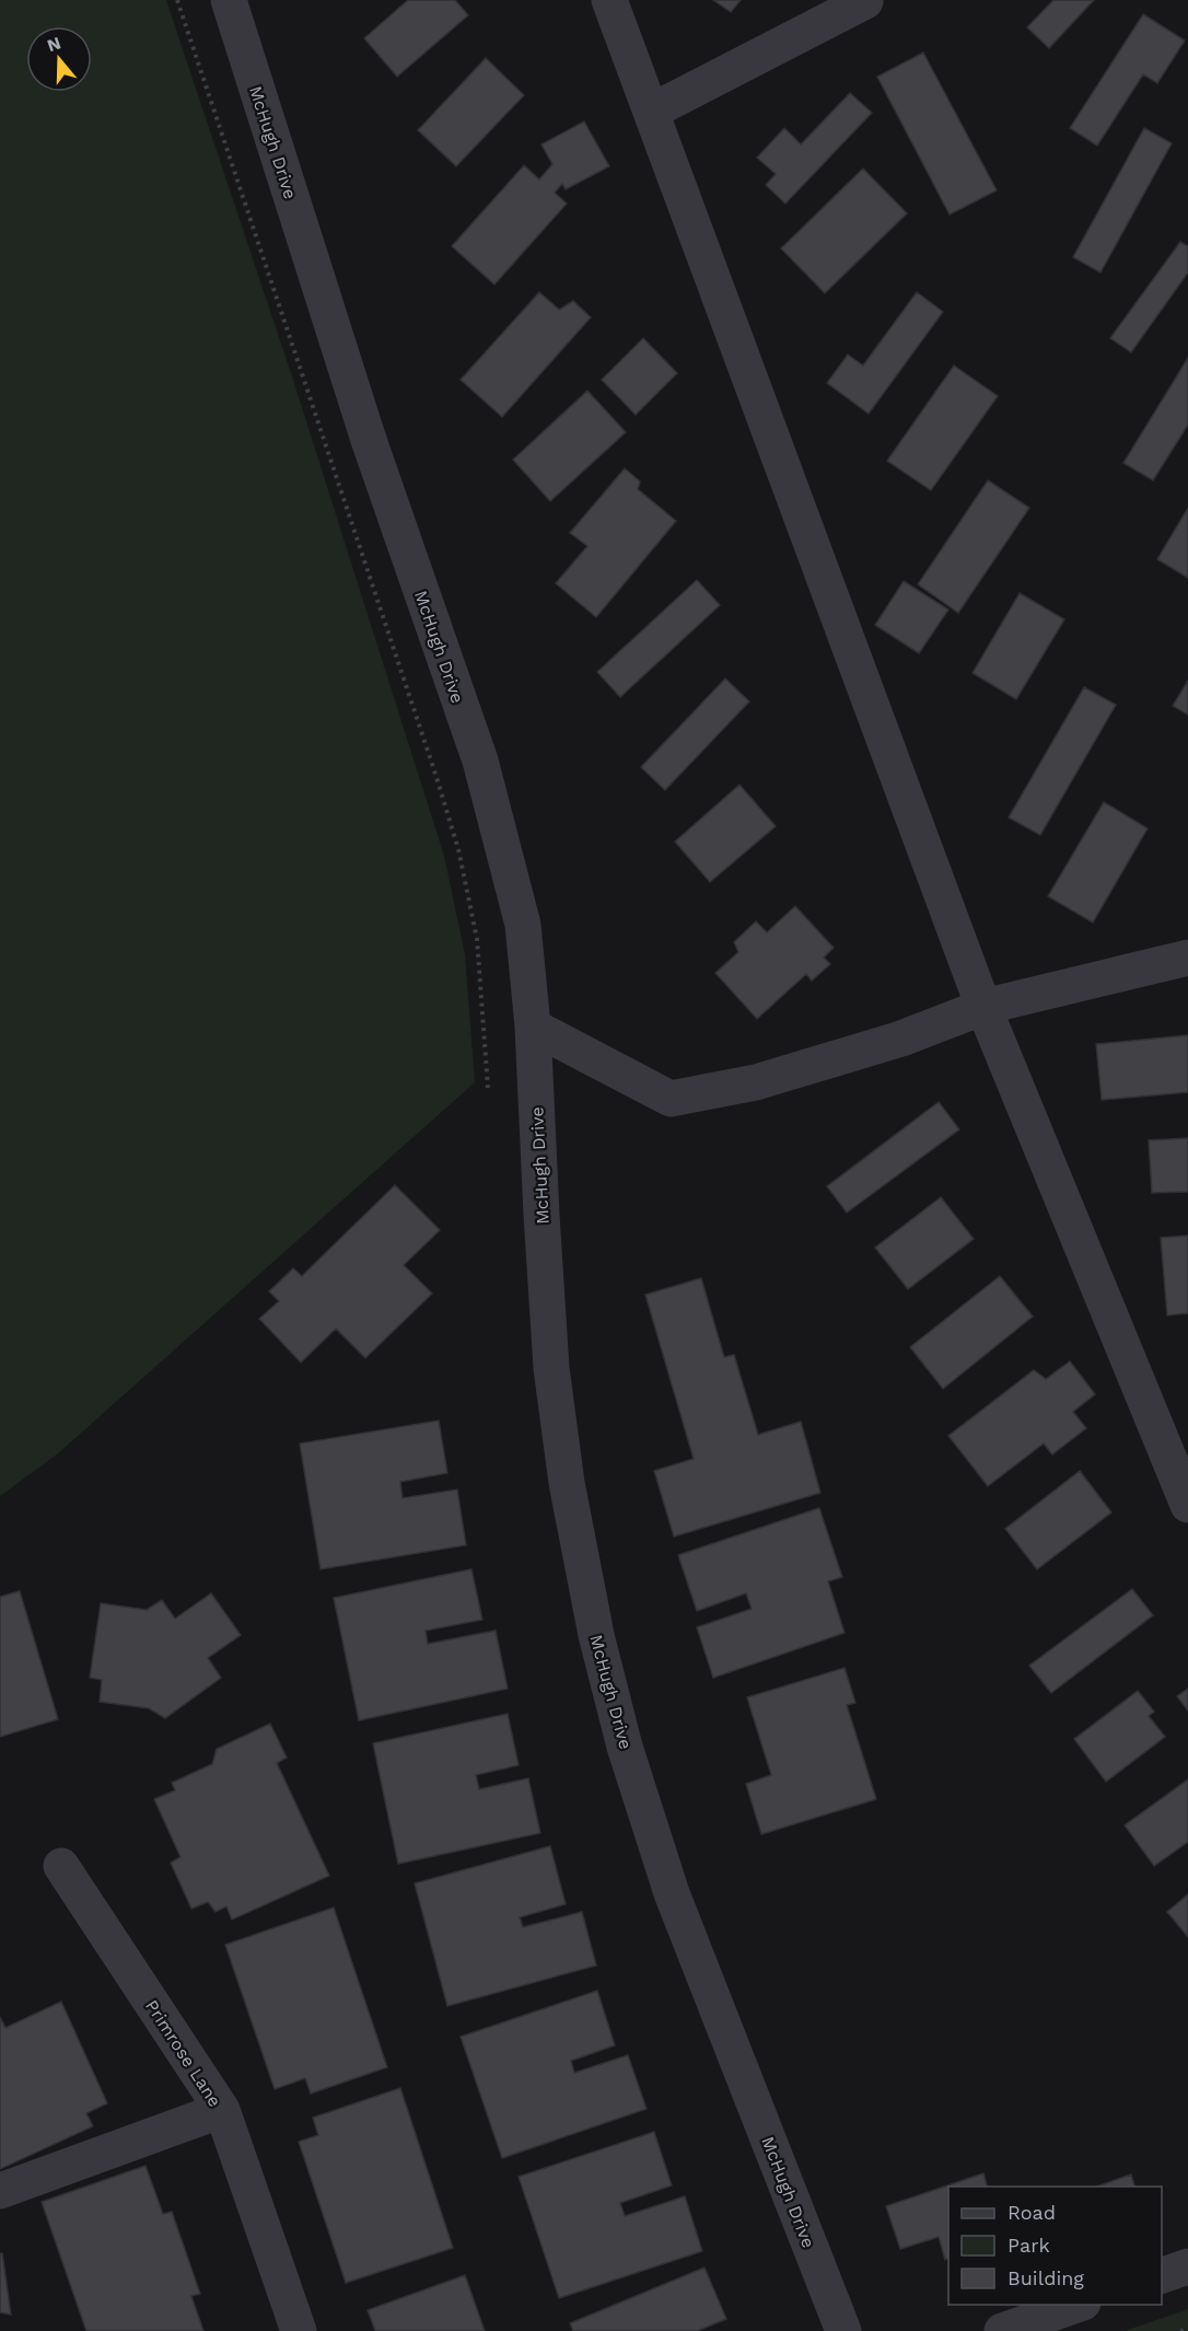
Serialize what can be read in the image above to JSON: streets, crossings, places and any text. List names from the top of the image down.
{
  "streets": {
    "street": ["McHugh Drive", "Primrose Lane"]
  },
  "legend": ["Road", "Park", "Building"],
  "north": "top"
}
